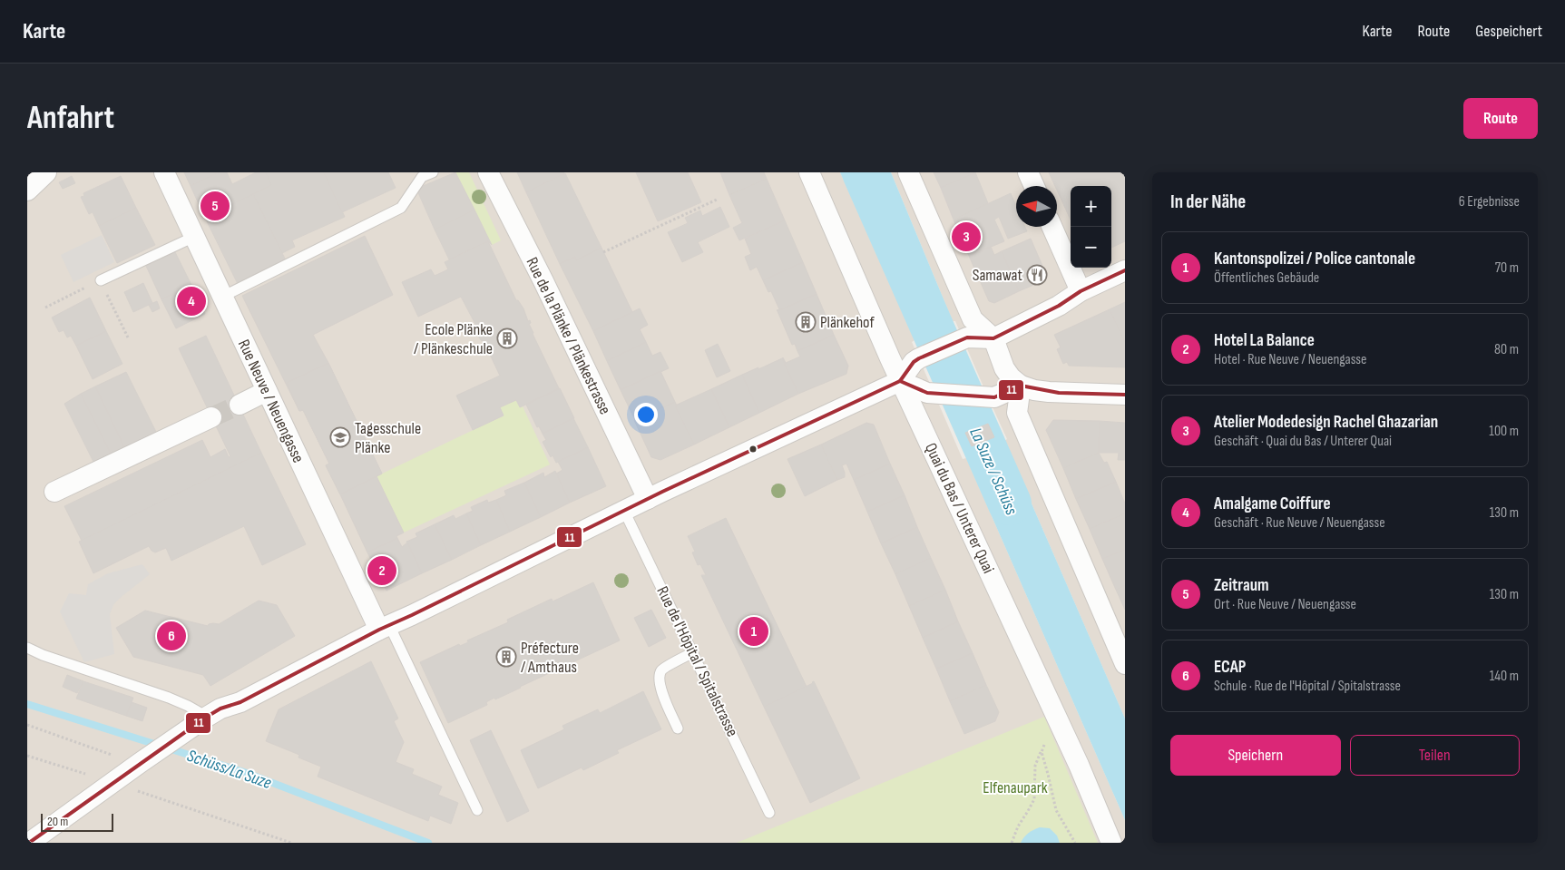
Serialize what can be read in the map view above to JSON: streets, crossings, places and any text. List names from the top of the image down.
{
  "streets": {
    "street": ["Rue de la Plänke / Plänkestrasse", "Rue Neuve / Neuengasse", "Quai du Bas / Unterer Quai"],
    "lane": ["Rue de l'Hôpital / Spitalstrasse"]
  },
  "water": ["La Suze / Schüss", "Schüss/La Suze"],
  "parks": ["Elfenaupark"],
  "places": {
    "restaurant": ["Samawat"],
    "building": ["Plänkehof", "Ecole Plänke / Plänkeschule", "Préfecture / Amthaus"],
    "school or university": ["Tagesschule Plänke"]
  },
  "lines": ["transit line 11"],
  "scale_bar": "20 m",
  "north": "left",
  "page": {
    "header": "Karte",
    "nav": ["Karte", "Route", "Gespeichert"],
    "buttons": [
      "Route",
      ["Speichern", "Teilen"]
    ],
    "title": "Anfahrt",
    "heading": ["In der Nähe", "6 Ergebnisse"],
    "map_buttons": ["+", "−"],
    "pins": [
      "5",
      "3",
      "4",
      "2",
      "1",
      "6"
    ],
    "list": [
      {
        "mark": "1",
        "name": "Kantonspolizei / Police cantonale",
        "note": "Öffentliches Gebäude",
        "value": "70 m"
      },
      {
        "mark": "2",
        "name": "Hotel La Balance",
        "note": "Hotel · Rue Neuve / Neuengasse",
        "value": "80 m"
      },
      {
        "mark": "3",
        "name": "Atelier Modedesign Rachel Ghazarian",
        "note": "Geschäft · Quai du Bas / Unterer Quai",
        "value": "100 m"
      },
      {
        "mark": "4",
        "name": "Amalgame Coiffure",
        "note": "Geschäft · Rue Neuve / Neuengasse",
        "value": "130 m"
      },
      {
        "mark": "5",
        "name": "Zeitraum",
        "note": "Ort · Rue Neuve / Neuengasse",
        "value": "130 m"
      },
      {
        "mark": "6",
        "name": "ECAP",
        "note": "Schule · Rue de l'Hôpital / Spitalstrasse",
        "value": "140 m"
      }
    ],
    "scale": "20 m"
  }
}
